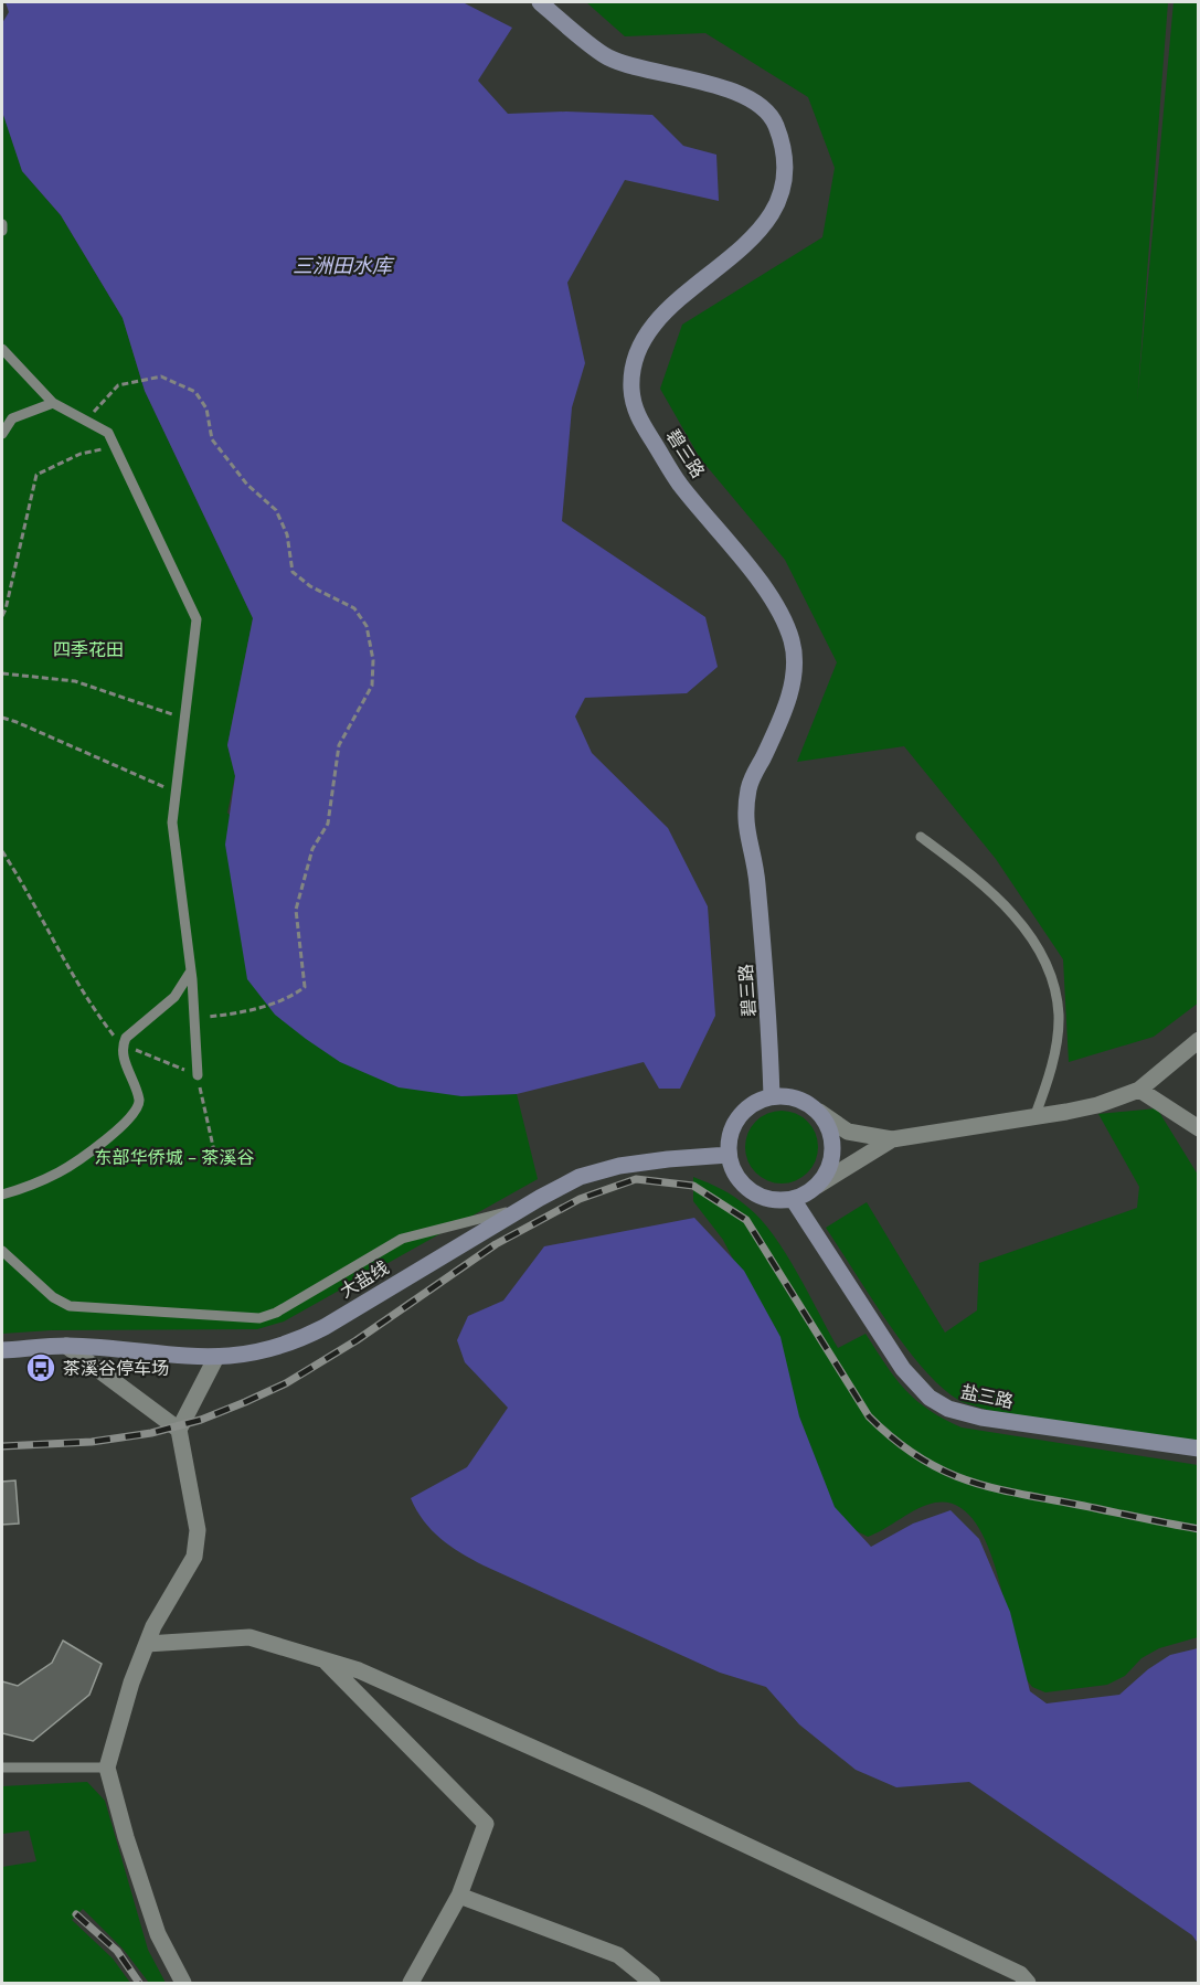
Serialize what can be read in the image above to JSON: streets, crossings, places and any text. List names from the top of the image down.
{
  "streets": {
    "main road": ["碧三路", "大盐线", "盐三路"]
  },
  "crossings": [
    ["碧三路", "大盐线"],
    ["碧三路", "盐三路"],
    ["大盐线", "盐三路"]
  ],
  "water": ["三洲田水库"],
  "parks": ["四季花田", "东部华侨城 - 茶溪谷"],
  "places": {
    "bus stop": ["茶溪谷停车场"]
  }
}
